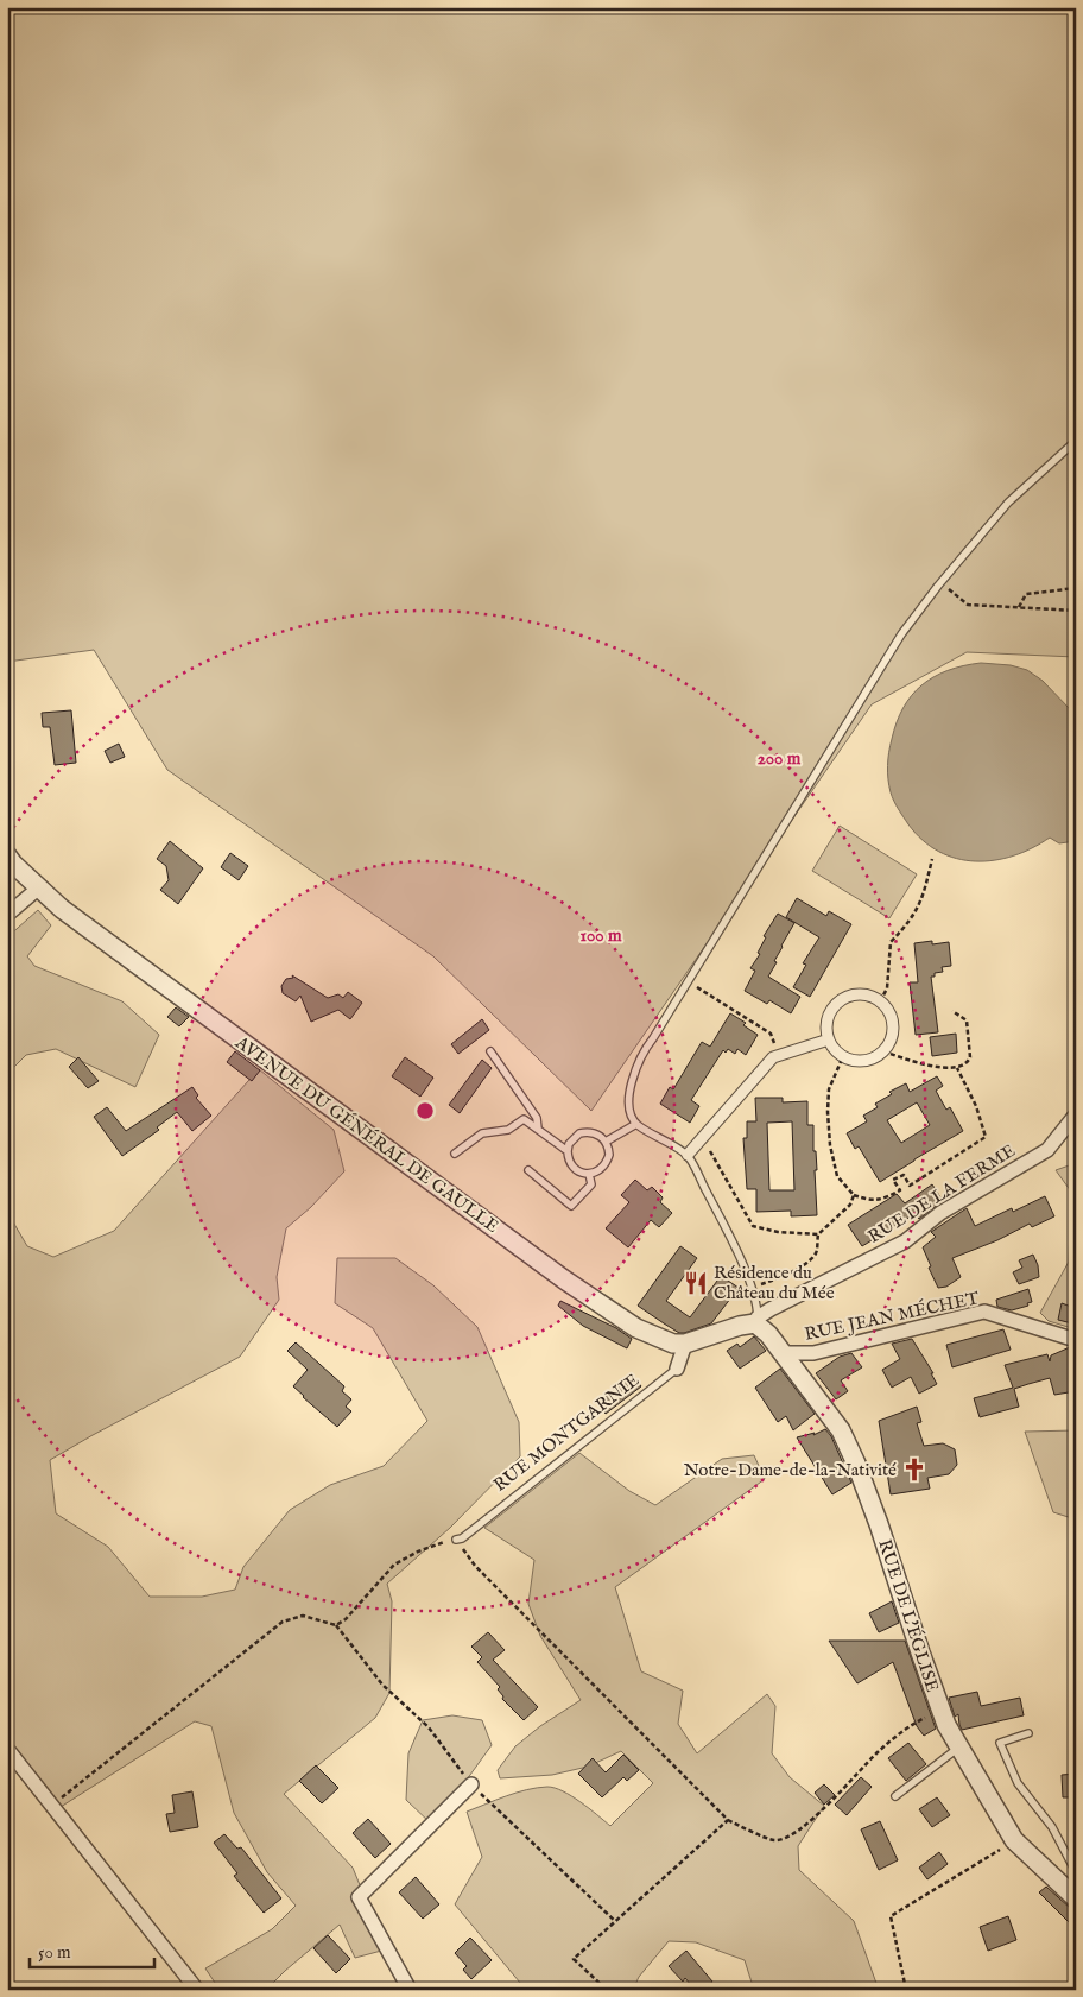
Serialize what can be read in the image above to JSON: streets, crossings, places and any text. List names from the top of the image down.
{
  "streets": {
    "street": [
      "AVENUE DU GÉNÉRAL DE GAULLE",
      "RUE DE LA FERME",
      "RUE JEAN MÉCHET",
      "RUE MONTGARNIE",
      "RUE DE L'ÉGLISE"
    ]
  },
  "crossings": [
    ["AVENUE DU GÉNÉRAL DE GAULLE", "RUE MONTGARNIE"],
    ["RUE DE LA FERME", "RUE DE L'ÉGLISE"],
    ["RUE JEAN MÉCHET", "RUE DE L'ÉGLISE"]
  ],
  "places": {
    "restaurant": ["Résidence du Château du Mée"],
    "church": ["Notre-Dame-de-la-Nativité"]
  },
  "scale_bar": "50 m",
  "rings": ["200 m", "100 m"]
}
